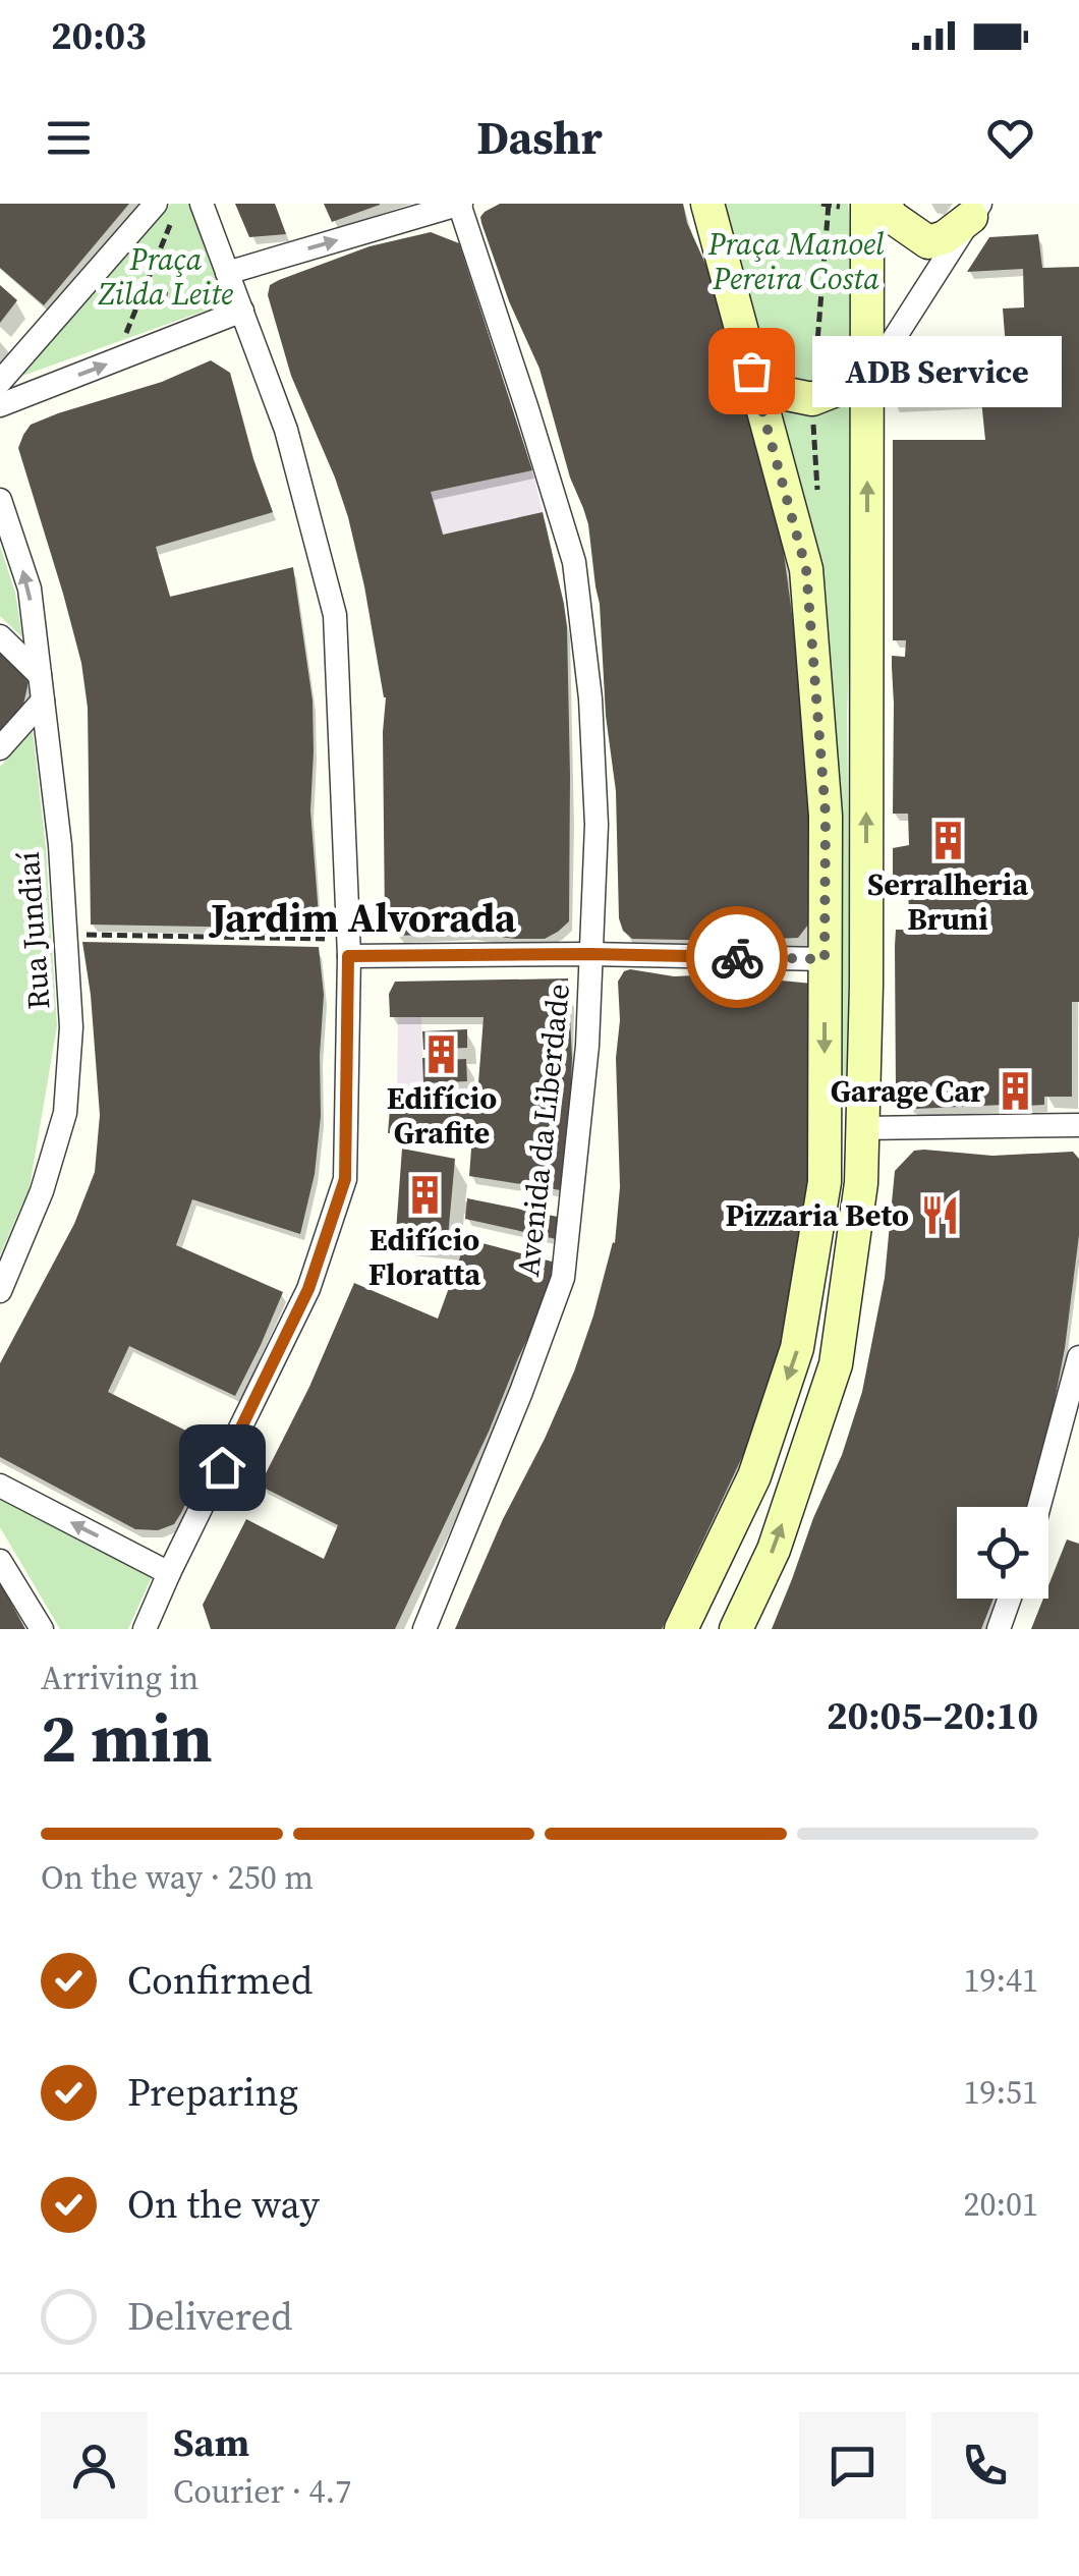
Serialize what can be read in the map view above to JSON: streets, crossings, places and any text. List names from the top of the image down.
{
  "streets": {
    "street": ["Rua Jundiaí", "Avenida da Liberdade"]
  },
  "districts": ["Jardim Alvorada"],
  "parks": ["Praça Manoel Pereira Costa", "Praça Zilda Leite"],
  "places": {
    "other": ["ADB Service"],
    "building": [
      "Serralheria Bruni",
      "Edifício Grafite",
      "Garage Car",
      "Edifício Floratta"
    ],
    "restaurant": ["Pizzaria Beto"]
  },
  "page": {
    "status": "20:03",
    "header": "Dashr",
    "bubble": "ADB Service",
    "heading": ["2 min", "Arriving in", "20:05–20:10"],
    "panel": ["Sam", "Courier · 4.7"],
    "bar": "On the way · 250 m",
    "list": [
      ["Confirmed", "19:41"],
      ["Preparing", "19:51"],
      ["On the way", "20:01"],
      "Delivered"
    ]
  }
}
